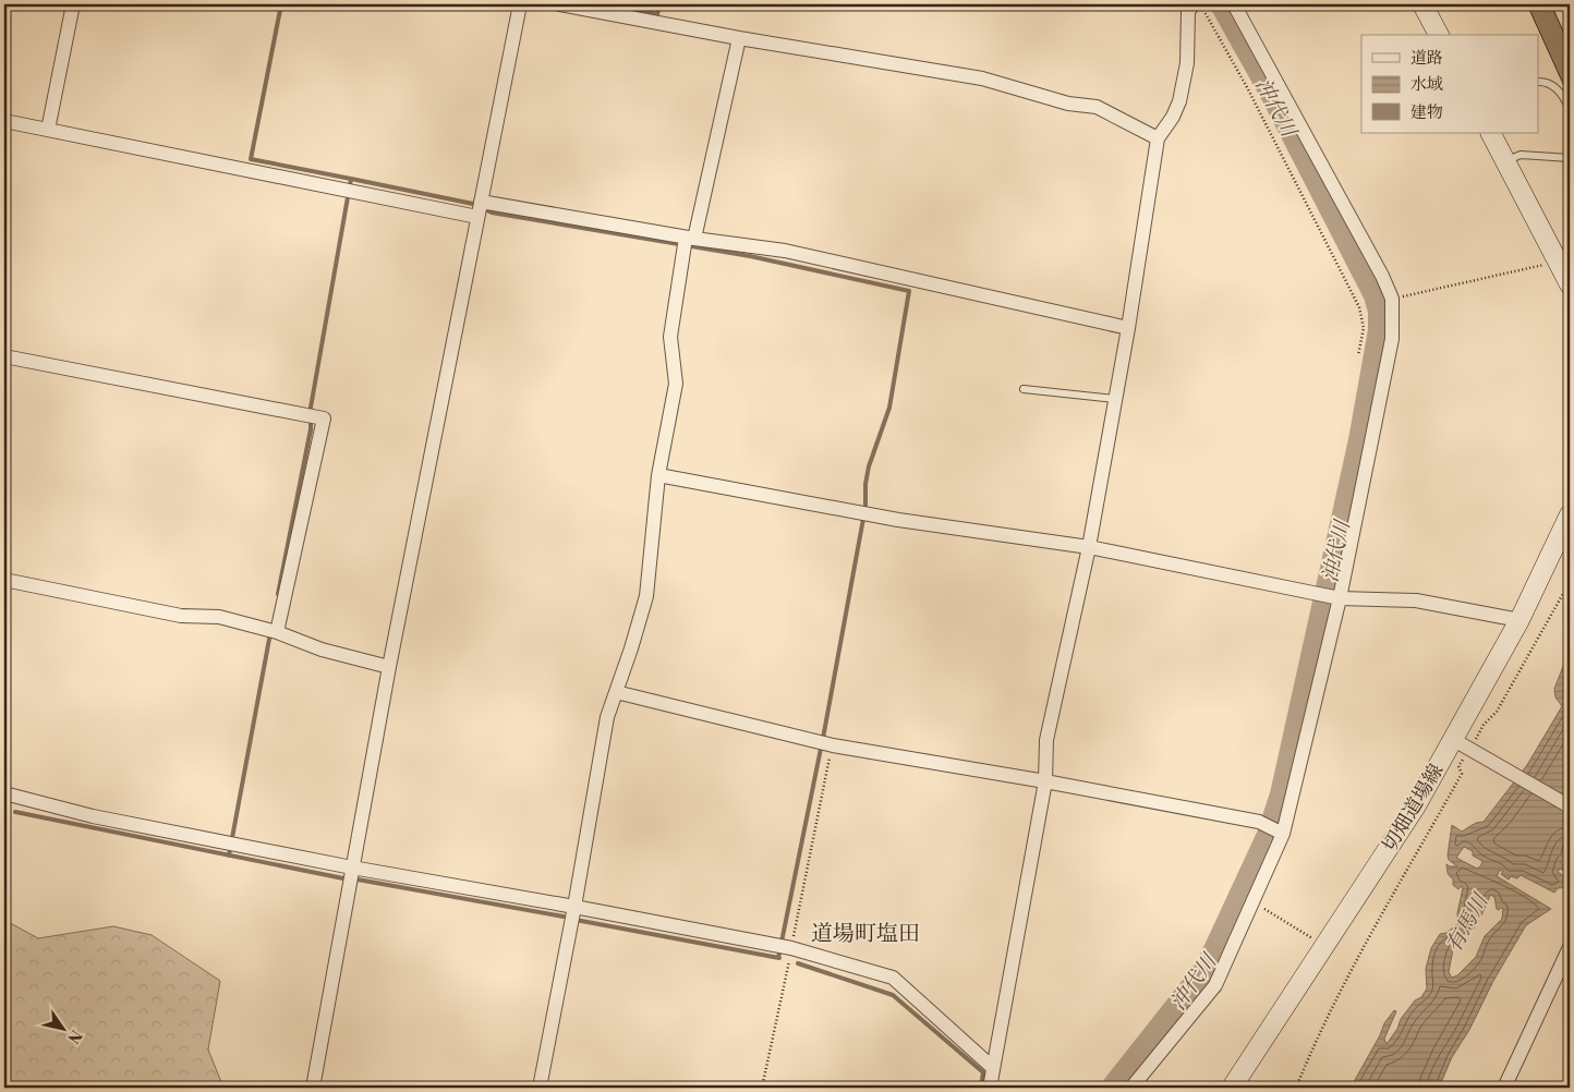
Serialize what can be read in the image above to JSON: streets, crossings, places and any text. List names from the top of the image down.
{
  "streets": {
    "main road": ["切畑道場線"]
  },
  "districts": ["道場町塩田"],
  "water": ["沖代川", "有馬川"],
  "legend": ["道路", "水域", "建物"],
  "north": "bottom right"
}
